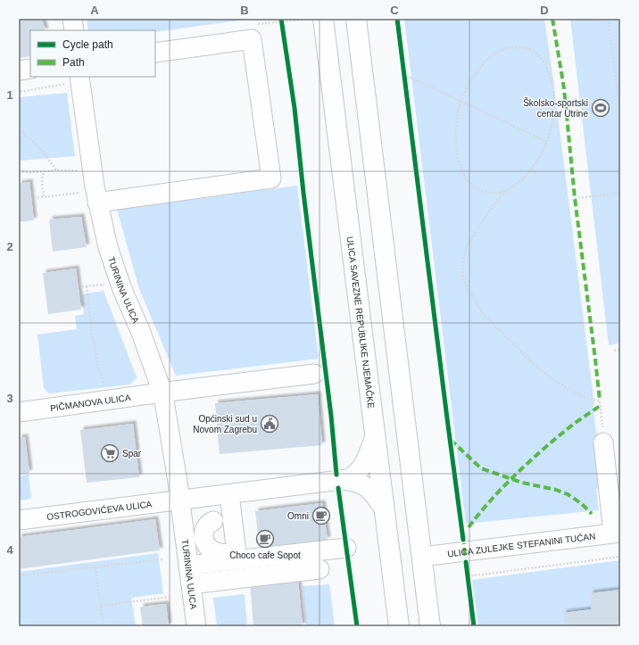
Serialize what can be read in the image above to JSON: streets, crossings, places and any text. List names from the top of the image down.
{
  "streets": {
    "main road": ["ULICA SAVEZNE REPUBLIKE NJEMAČKE"],
    "street": [
      "TURININA ULICA",
      "PIČMANOVA ULICA",
      "OSTROGOVIĆEVA ULICA",
      "ULICA ZULEJKE STEFANINI TUĆAN"
    ]
  },
  "crossings": [
    ["TURININA ULICA", "PIČMANOVA ULICA"],
    ["TURININA ULICA", "OSTROGOVIĆEVA ULICA"]
  ],
  "places": {
    "sports": ["Školsko-sportski centar Utrine"],
    "public building": ["Općinski sud u Novom Zagrebu"],
    "supermarket": ["Spar"],
    "cafe": ["Omni", "Choco cafe Sopot"]
  },
  "legend": ["Cycle path", "Path"],
  "grid": {
    "columns": [
      "A",
      "B",
      "C",
      "D"
    ],
    "rows": [
      "1",
      "2",
      "3",
      "4"
    ]
  }
}
